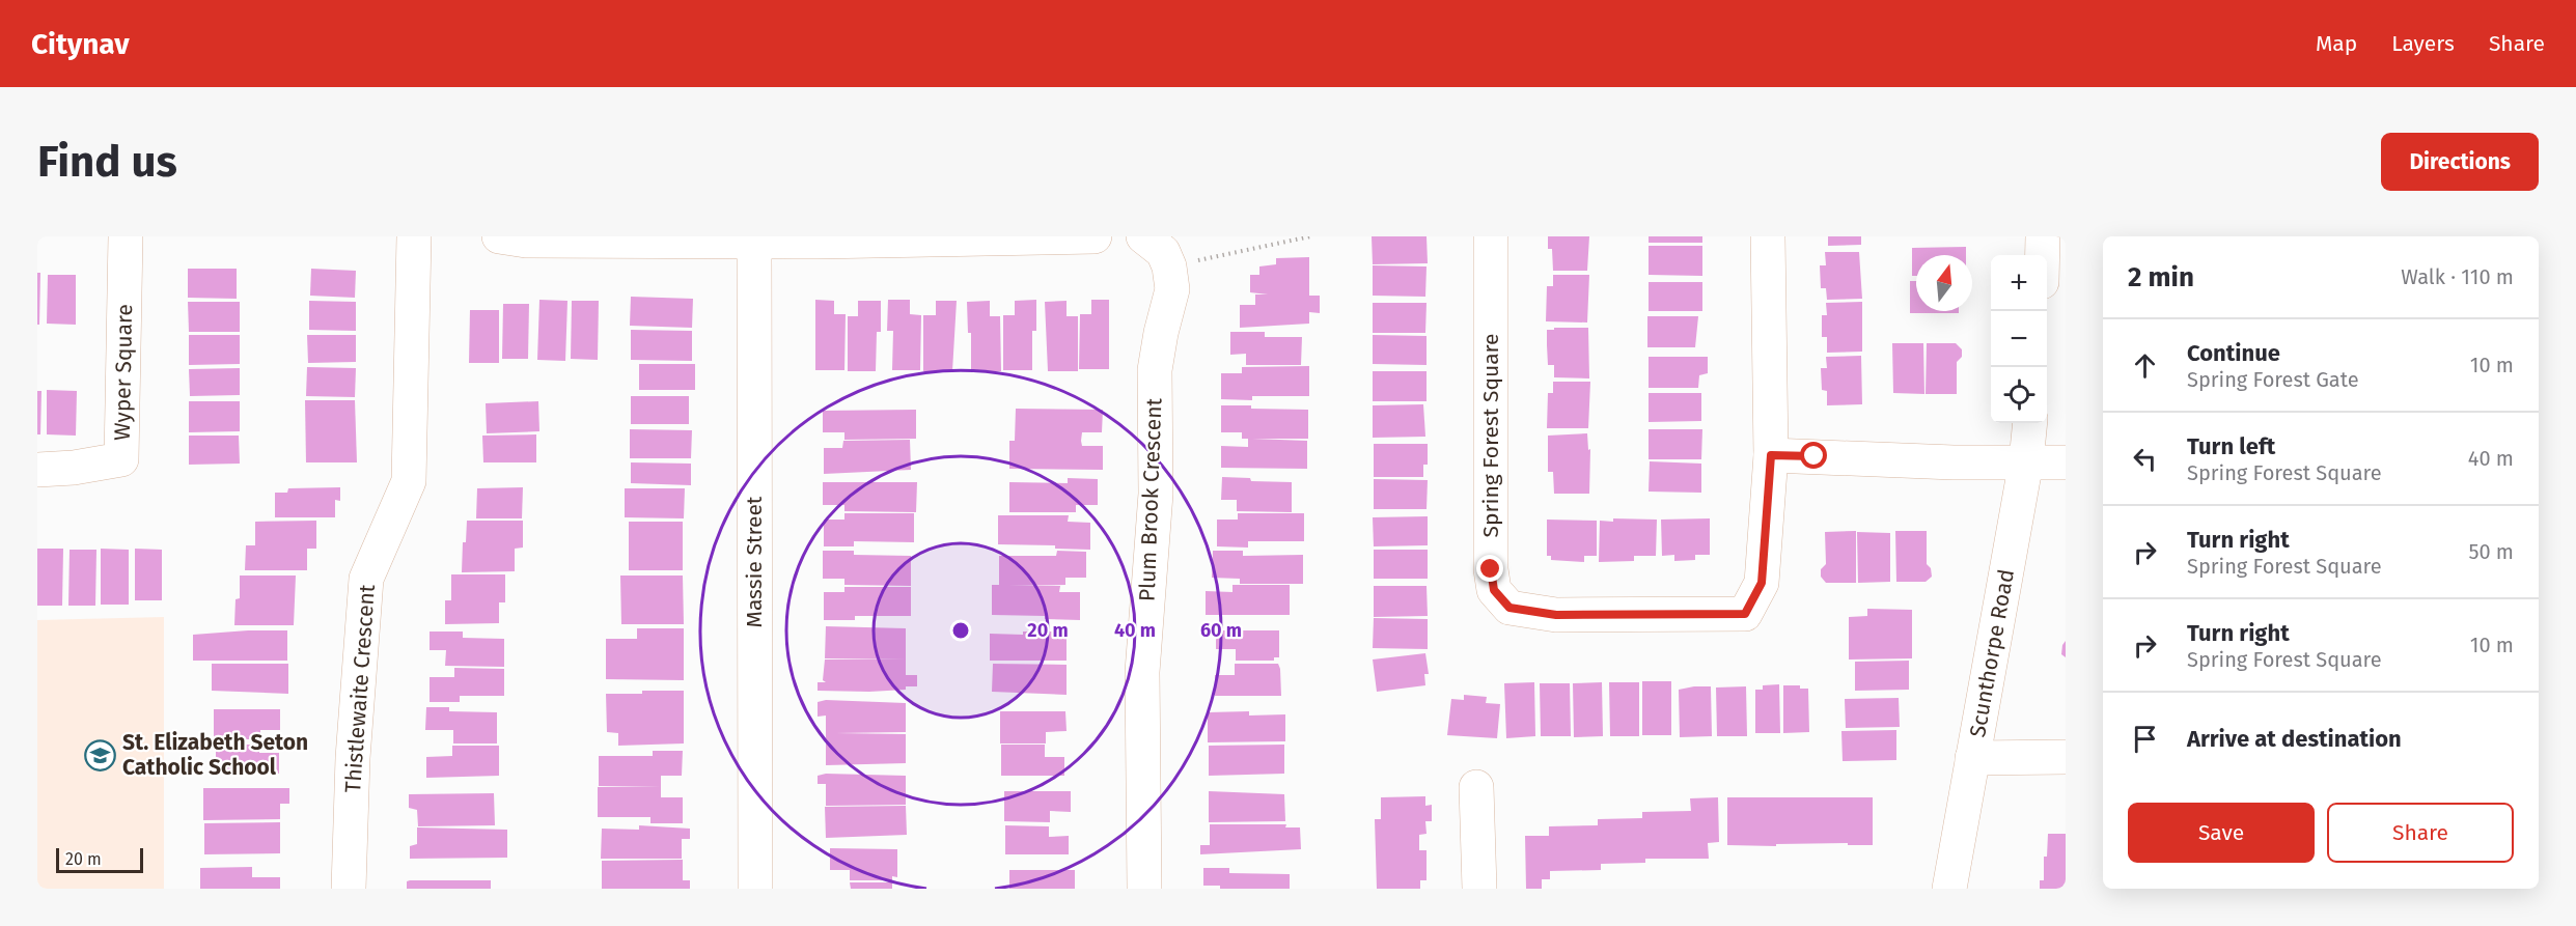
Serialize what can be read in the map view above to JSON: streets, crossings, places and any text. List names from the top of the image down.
{
  "streets": {
    "street": [
      "Wyper Square",
      "Spring Forest Square",
      "Plum Brook Crescent",
      "Massie Street",
      "Scunthorpe Road",
      "Thistlewaite Crescent"
    ]
  },
  "places": {
    "school or university": ["St. Elizabeth Seton Catholic School"]
  },
  "scale_bar": "20 m",
  "north": "top",
  "page": {
    "header": "Citynav",
    "nav": ["Map", "Layers", "Share"],
    "buttons": [
      "Directions",
      ["Save", "Share"]
    ],
    "title": "Find us",
    "heading": ["2 min", "Walk · 110 m"],
    "map_buttons": ["+", "−"],
    "list": [
      ["Continue", "Spring Forest Gate", "10 m"],
      ["Turn left", "Spring Forest Square", "40 m"],
      ["Turn right", "Spring Forest Square", "50 m"],
      ["Turn right", "Spring Forest Square", "10 m"],
      "Arrive at destination"
    ],
    "scale": "20 m"
  },
  "rings": ["20 m", "40 m", "60 m"]
}
